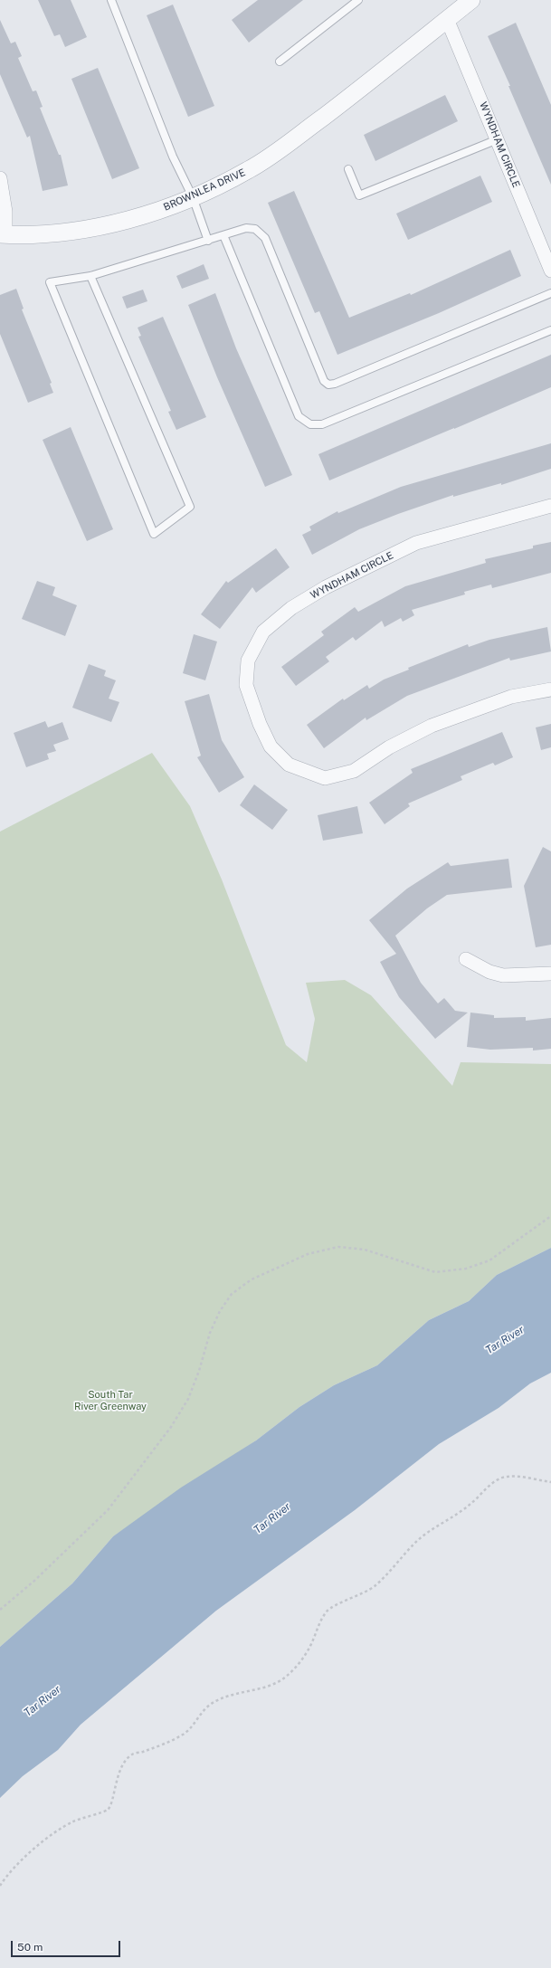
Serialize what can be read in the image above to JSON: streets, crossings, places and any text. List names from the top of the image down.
{
  "streets": {
    "street": ["WYNDHAM CIRCLE", "BROWNLEA DRIVE"]
  },
  "crossings": [
    ["WYNDHAM CIRCLE", "BROWNLEA DRIVE"]
  ],
  "water": ["Tar River"],
  "parks": ["South Tar River Greenway"],
  "scale_bar": "50 m"
}
